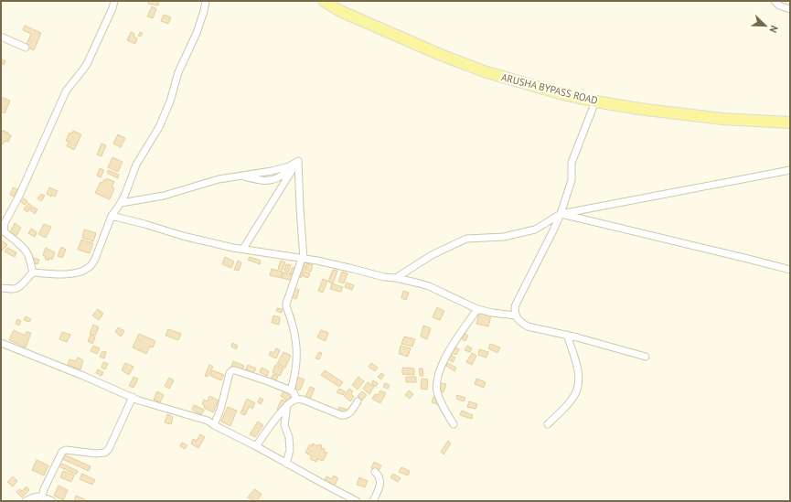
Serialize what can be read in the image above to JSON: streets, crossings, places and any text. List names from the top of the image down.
{
  "streets": {
    "main road": ["ARUSHA BYPASS ROAD"]
  },
  "north": "bottom right"
}
